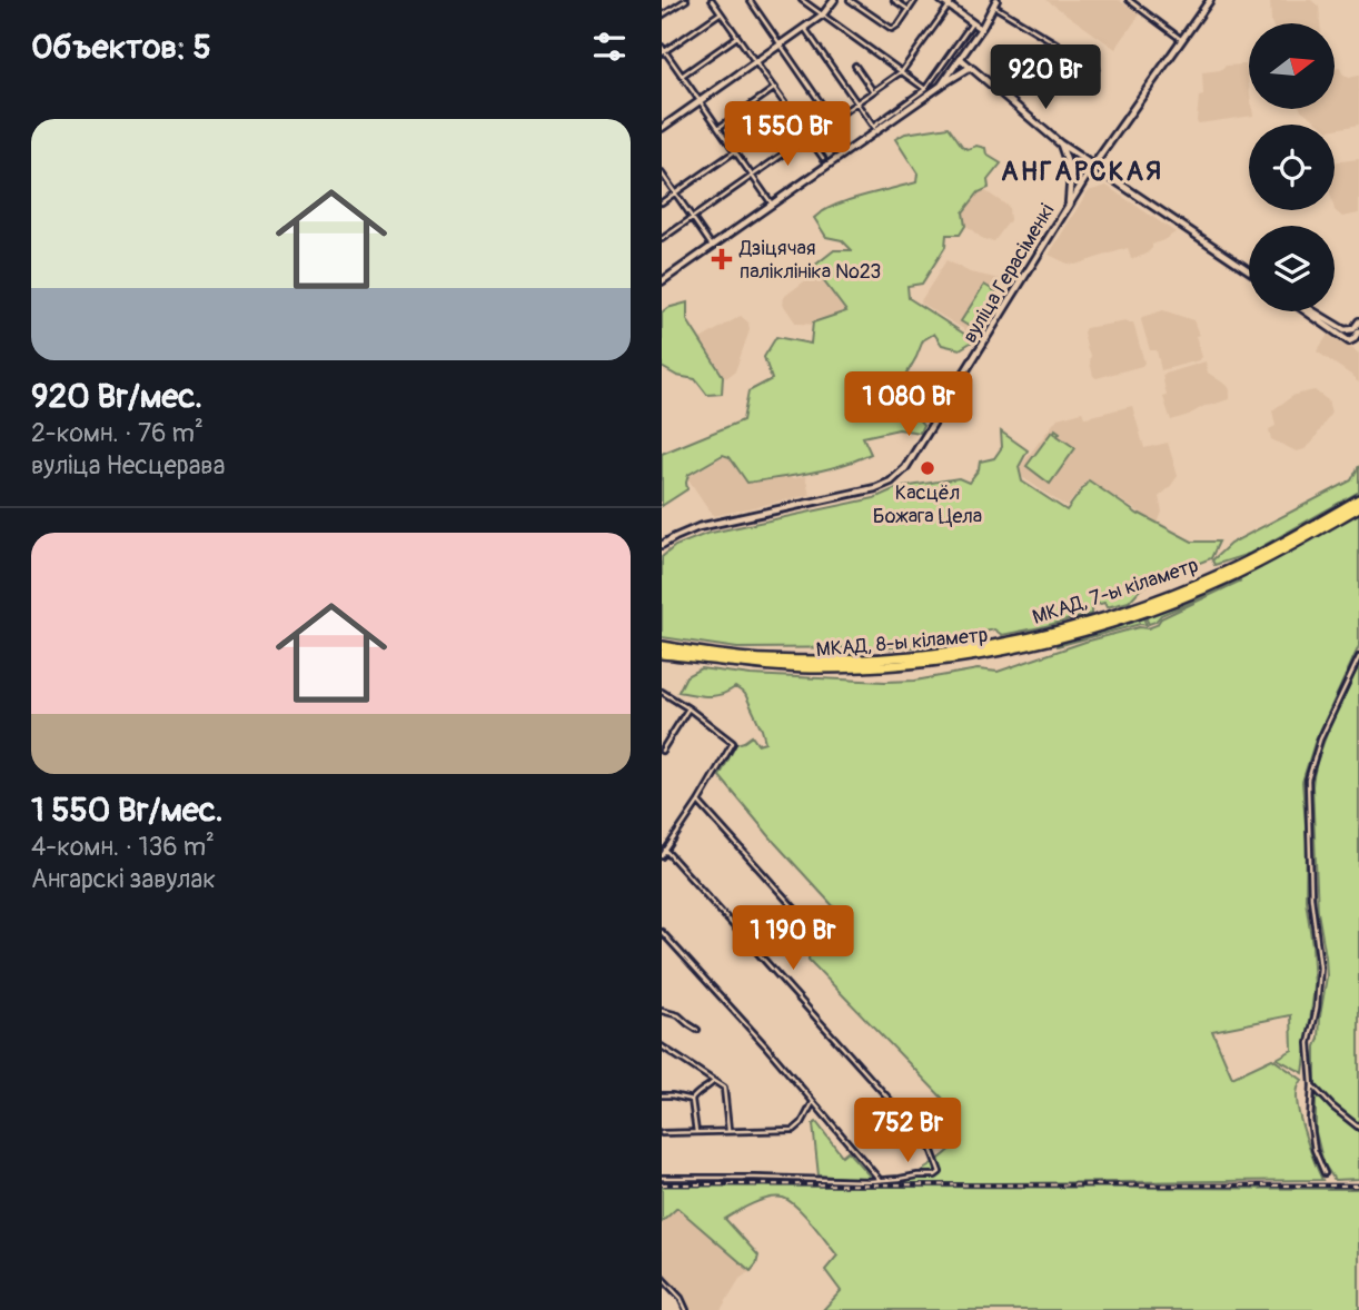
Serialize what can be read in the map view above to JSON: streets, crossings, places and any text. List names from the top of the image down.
{
  "streets": {
    "highway": ["МКАД, 7-ы кіламетр", "МКАД, 8-ы кіламетр"],
    "street": ["вуліца Герасіменкі"]
  },
  "crossings": [
    ["МКАД, 7-ы кіламетр", "МКАД, 8-ы кіламетр"]
  ],
  "districts": ["АНГАРСКАЯ"],
  "places": {
    "health": ["Дзіцячая паліклініка №23"],
    "other": ["Касцёл Божага Цела"]
  },
  "north": "right",
  "page": {
    "heading": "Объектов: 5",
    "price": [
      "920 Br",
      "1 550 Br",
      "1 080 Br",
      "1 190 Br",
      "752 Br"
    ],
    "list": [
      {
        "name": "920 Br/мес.",
        "note": "2-комн. · 76 m² · вуліца Несцерава"
      },
      {
        "name": "1 550 Br/мес.",
        "note": "4-комн. · 136 m² · Ангарскі завулак"
      }
    ]
  }
}
